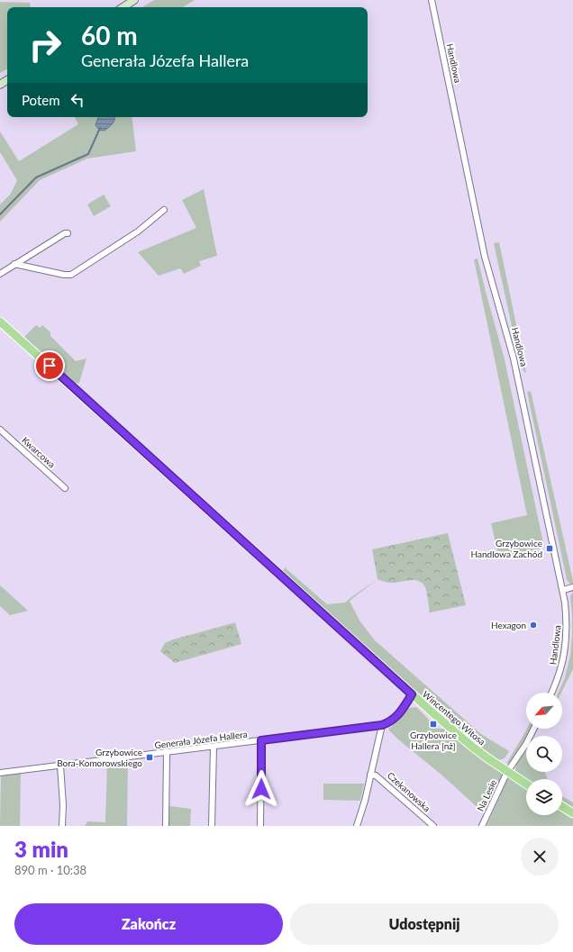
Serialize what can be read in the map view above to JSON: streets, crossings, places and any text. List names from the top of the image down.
{
  "streets": {
    "main road": ["Wincentego Witosa"],
    "street": [
      "Handlowa",
      "Kwarcowa",
      "Generała Józefa Hallera",
      "Czekanowska",
      "Na Lesie"
    ]
  },
  "crossings": [
    ["Wincentego Witosa", "Generała Józefa Hallera"],
    ["Wincentego Witosa", "Na Lesie"]
  ],
  "places": {
    "transit": ["Grzybowice Handlowa Zachód", "Grzybowice Hallera [nż]", "Grzybowice Bora-Komorowskiego"],
    "other": ["Hexagon"]
  },
  "north": "bottom left",
  "page": {
    "turn": ["60 m", "Generała Józefa Hallera"],
    "then": "Potem",
    "heading": ["3 min", "890 m · 10:38"],
    "buttons": ["Zakończ", "Udostępnij"]
  }
}
